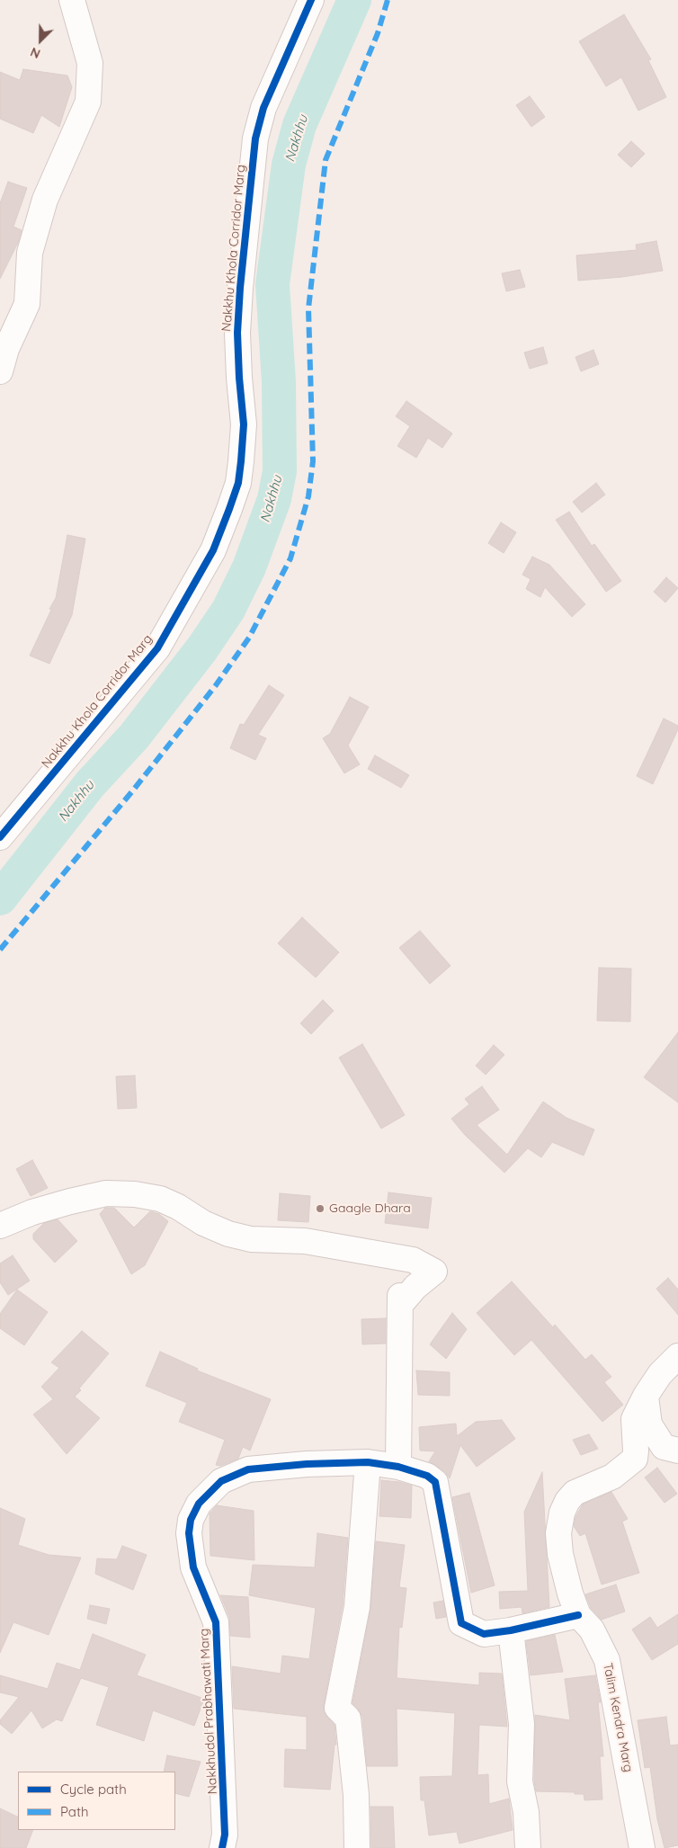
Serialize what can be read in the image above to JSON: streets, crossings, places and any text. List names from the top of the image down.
{
  "streets": {
    "street": ["Nakkhu Khola Corridor Marg", "Nakkhudol Prabhawati Marg", "Talim Kendra Marg"]
  },
  "crossings": [
    ["Nakkhudol Prabhawati Marg", "Talim Kendra Marg"]
  ],
  "water": ["Nakhhu"],
  "places": ["Gaagle Dhara"],
  "legend": ["Cycle path", "Path"],
  "north": "bottom left"
}
